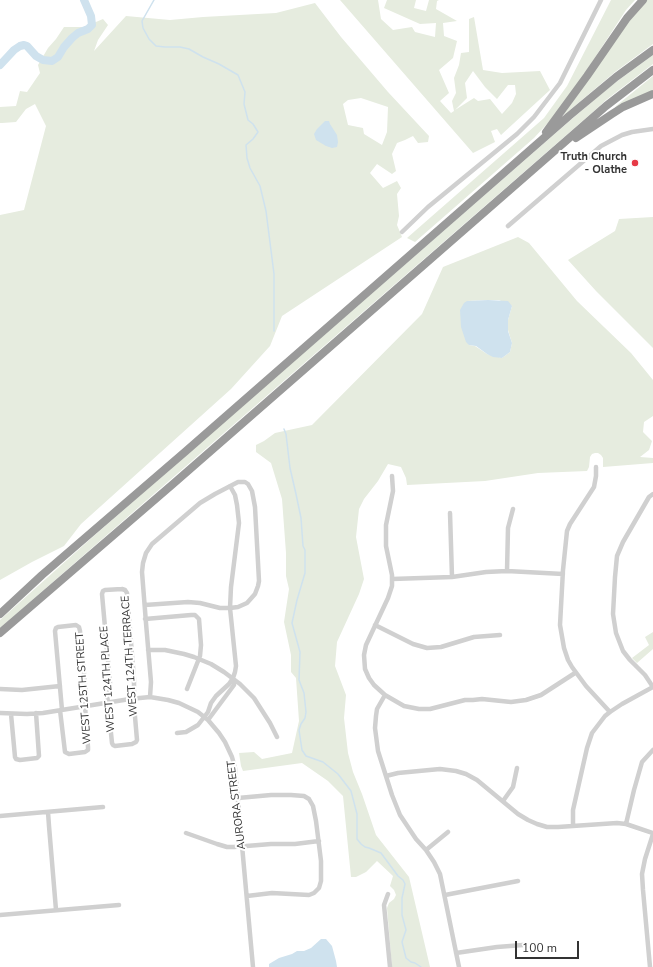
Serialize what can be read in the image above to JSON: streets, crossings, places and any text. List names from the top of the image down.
{
  "streets": {
    "street": [
      "WEST 124TH TERRACE",
      "WEST 124TH PLACE",
      "WEST 125TH STREET",
      "AURORA STREET"
    ]
  },
  "crossings": [
    ["WEST 124TH TERRACE", "WEST 124TH PLACE"],
    ["WEST 124TH TERRACE", "AURORA STREET"],
    ["WEST 124TH PLACE", "AURORA STREET"],
    ["WEST 125TH STREET", "AURORA STREET"]
  ],
  "places": ["Truth Church - Olathe"],
  "scale_bar": "100 m"
}
